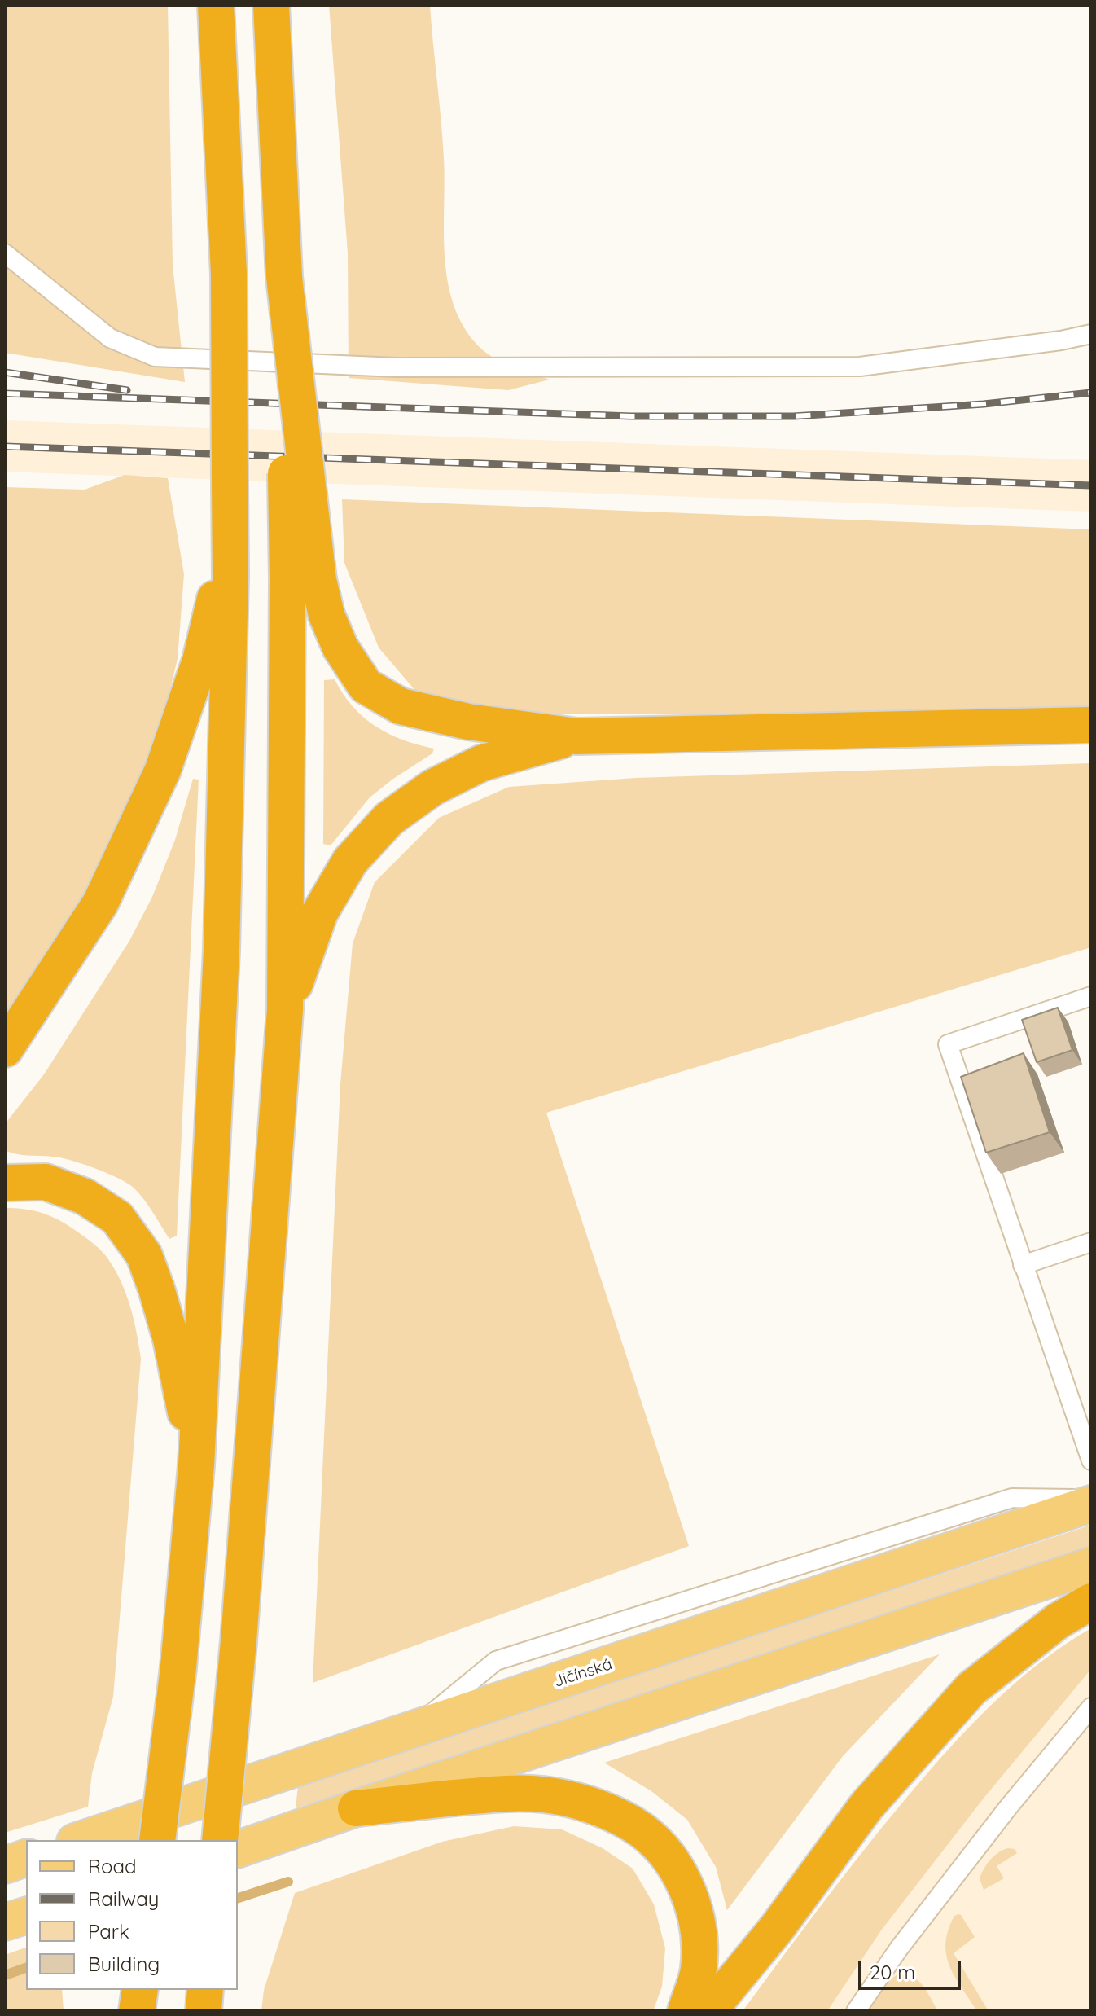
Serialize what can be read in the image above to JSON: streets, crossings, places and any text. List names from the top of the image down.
{
  "streets": {
    "main road": ["Jičínská"]
  },
  "legend": [
    "Road",
    "Railway",
    "Park",
    "Building"
  ],
  "scale_bar": "20 m"
}
